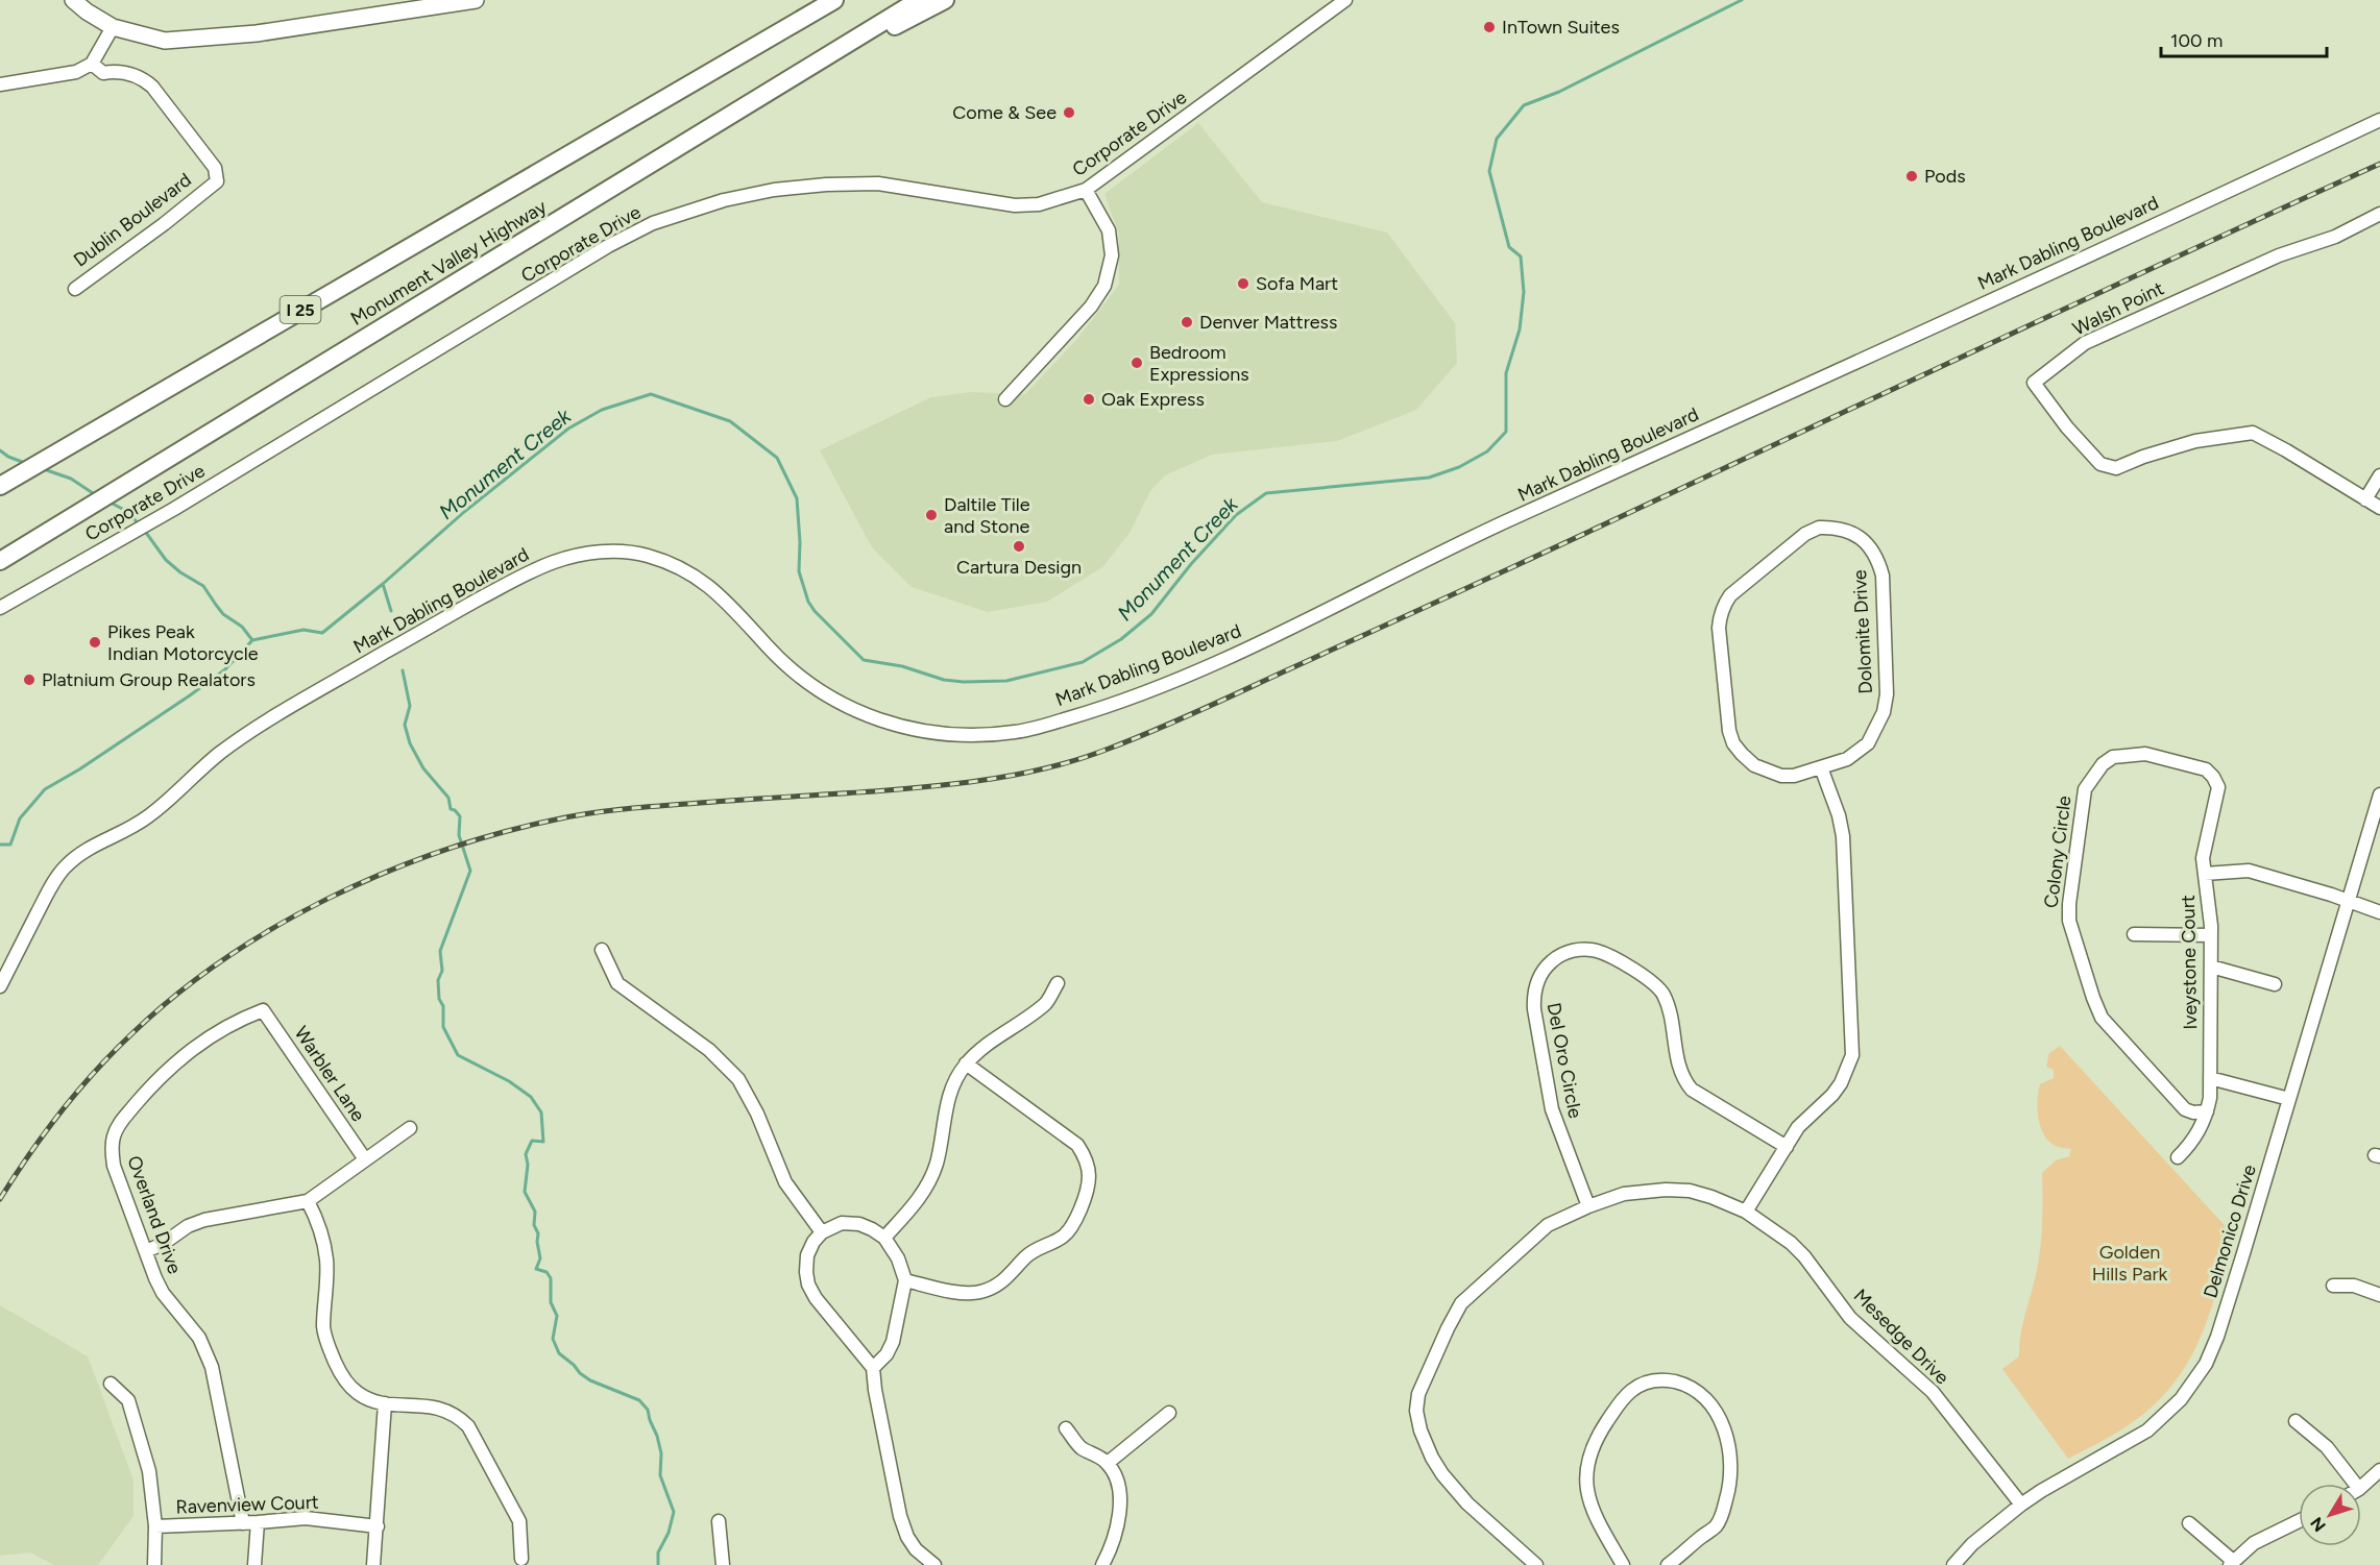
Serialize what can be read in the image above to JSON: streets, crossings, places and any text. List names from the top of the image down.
{
  "streets": {
    "highway": ["Monument Valley Highway", "I 25"],
    "street": [
      "Corporate Drive",
      "Dublin Boulevard",
      "Mark Dabling Boulevard",
      "Walsh Point",
      "Dolomite Drive",
      "Colony Circle",
      "Iveystone Court",
      "Del Oro Circle",
      "Warbler Lane",
      "Overland Drive",
      "Delmonico Drive",
      "Mesedge Drive",
      "Ravenview Court"
    ]
  },
  "crossings": [
    ["Colony Circle", "Iveystone Court"],
    ["Iveystone Court", "Delmonico Drive"],
    ["Del Oro Circle", "Mesedge Drive"],
    ["Warbler Lane", "Overland Drive"],
    ["Overland Drive", "Ravenview Court"],
    ["Delmonico Drive", "Mesedge Drive"]
  ],
  "water": ["Monument Creek"],
  "parks": ["Golden Hills Park"],
  "places": [
    "InTown Suites",
    "Come & See",
    "Pods",
    "Sofa Mart",
    "Denver Mattress",
    "Bedroom Expressions",
    "Oak Express",
    "Daltile Tile and Stone",
    "Cartura Design",
    "Pikes Peak Indian Motorcycle",
    "Platnium Group Realators"
  ],
  "scale_bar": "100 m",
  "north": "bottom left"
}
